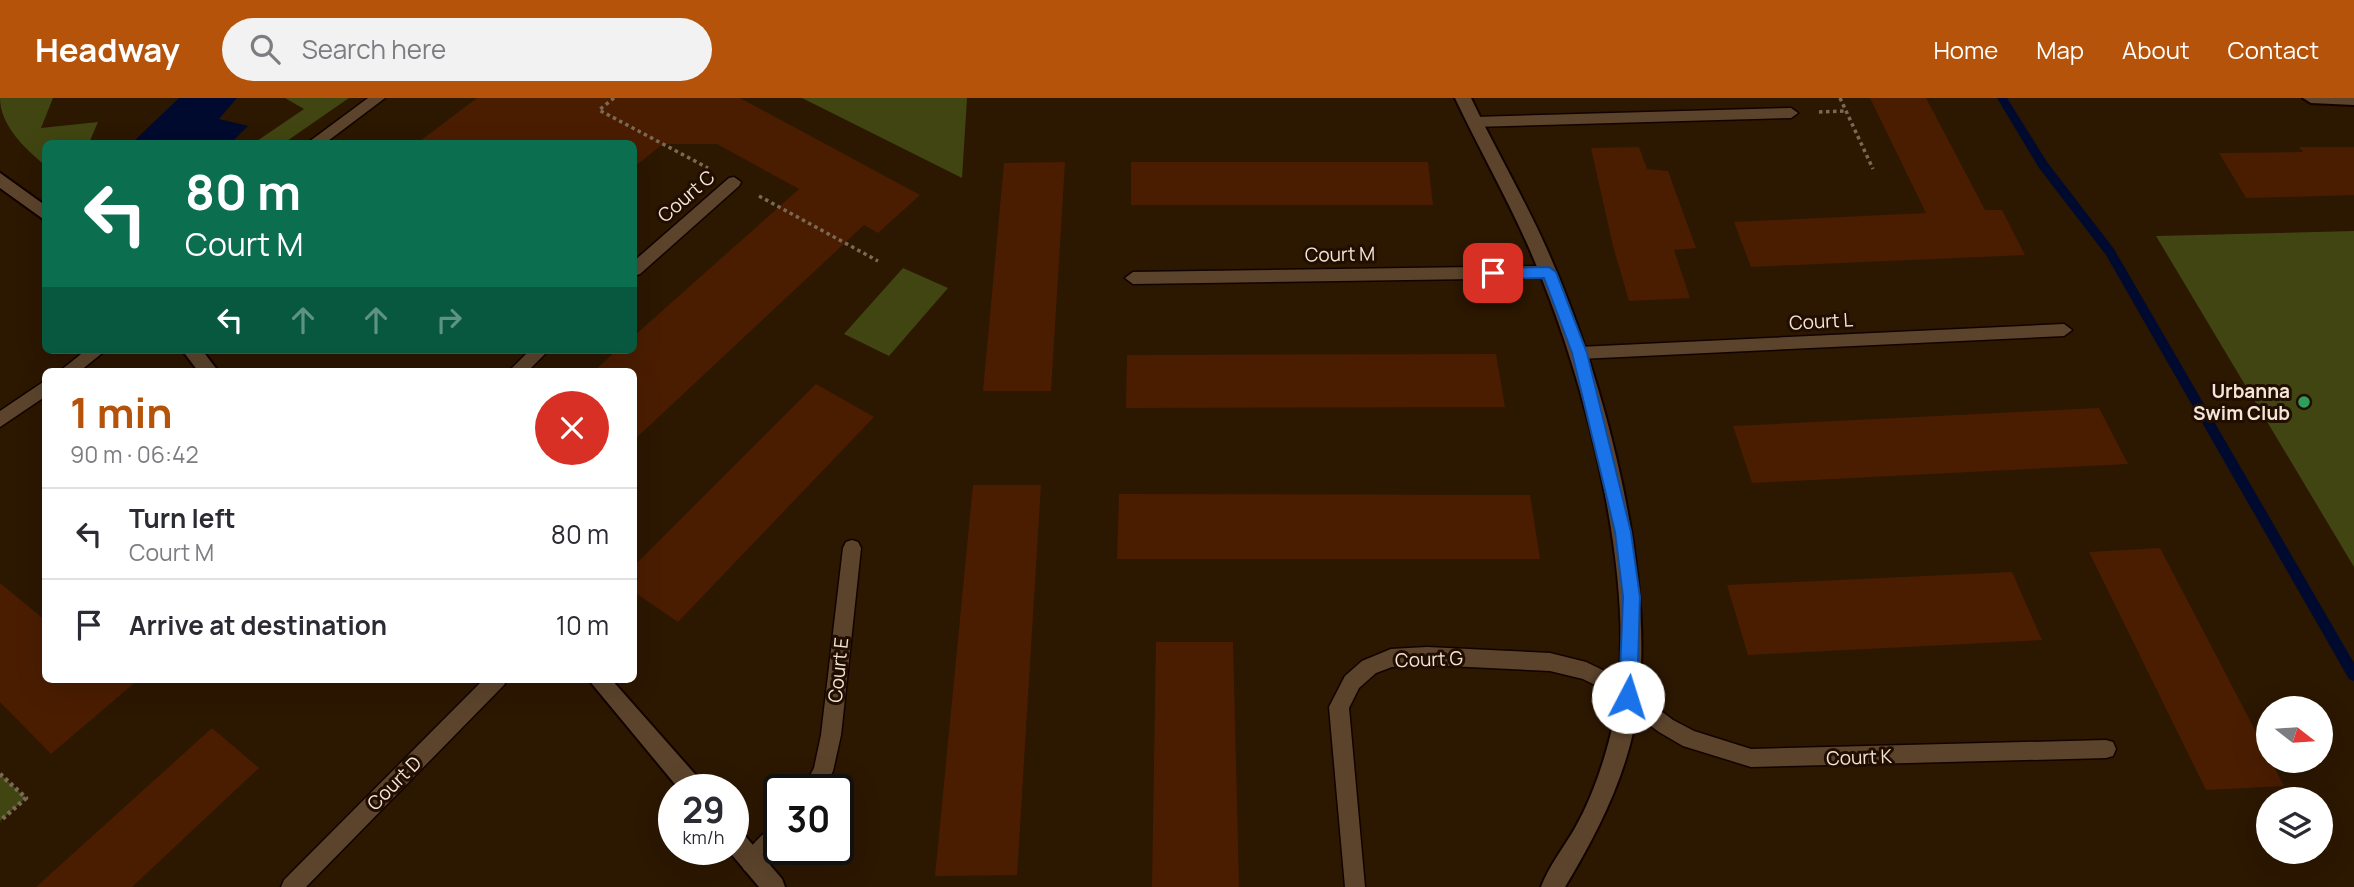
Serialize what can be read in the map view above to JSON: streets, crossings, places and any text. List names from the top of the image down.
{
  "streets": {
    "lane": [
      "Court C",
      "Court M",
      "Court L",
      "Court G",
      "Court E",
      "Court K",
      "Court D"
    ]
  },
  "crossings": [
    ["Court G", "Court K"]
  ],
  "places": ["Urbanna Swim Club"],
  "north": "right",
  "page": {
    "header": "Headway",
    "search": "Search here",
    "nav": [
      "Home",
      "Map",
      "About",
      "Contact"
    ],
    "turn": ["80 m", "Court M"],
    "heading": ["1 min", "90 m · 06:42"],
    "list": [
      {
        "name": "Turn left",
        "note": "Court M",
        "value": "80 m"
      },
      {
        "name": "Arrive at destination",
        "value": "10 m"
      }
    ],
    "speed": "29 km/h",
    "limit": "30"
  }
}
